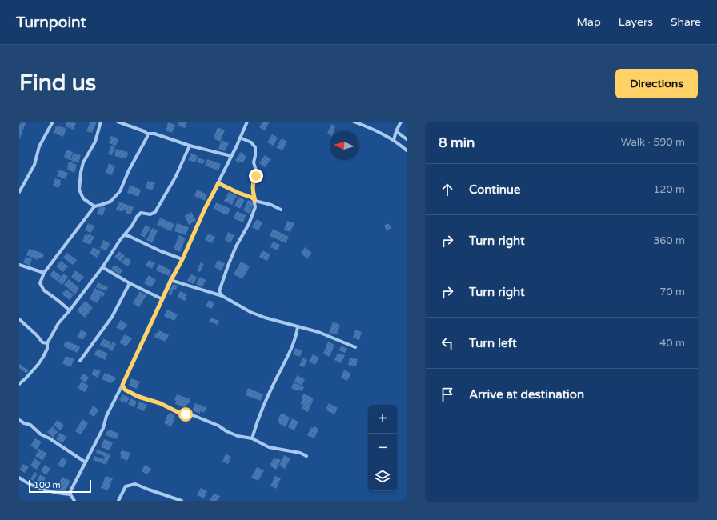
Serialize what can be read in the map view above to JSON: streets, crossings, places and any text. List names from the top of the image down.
{
  "scale_bar": "100 m",
  "north": "left",
  "page": {
    "header": "Turnpoint",
    "nav": ["Map", "Layers", "Share"],
    "buttons": "Directions",
    "title": "Find us",
    "heading": ["8 min", "Walk · 590 m"],
    "list": [
      ["Continue", "120 m"],
      ["Turn right", "360 m"],
      ["Turn right", "70 m"],
      ["Turn left", "40 m"],
      "Arrive at destination"
    ],
    "map_buttons": ["+", "−"],
    "scale": "100 m"
  }
}
